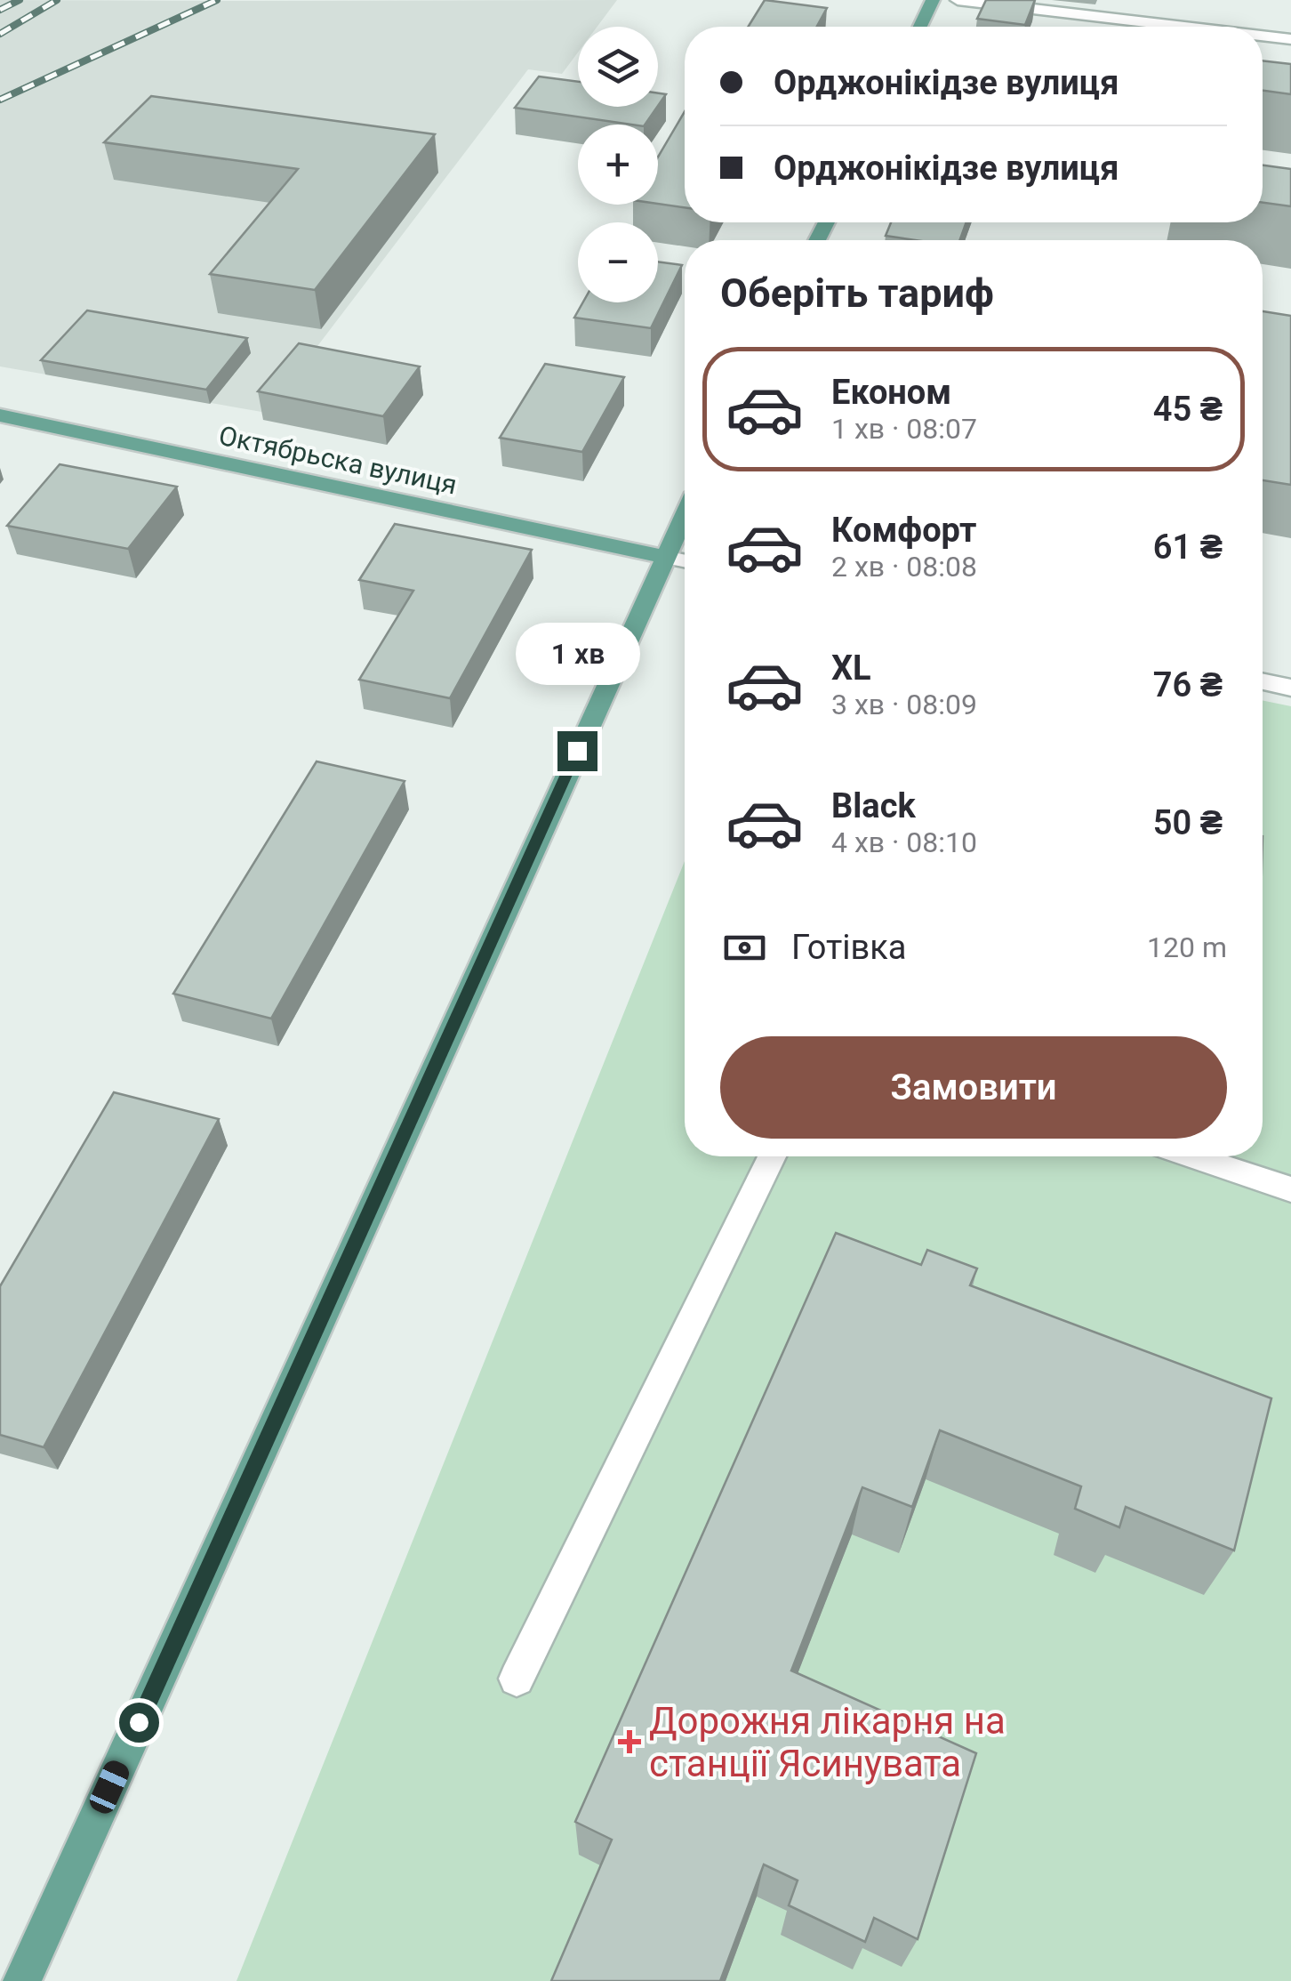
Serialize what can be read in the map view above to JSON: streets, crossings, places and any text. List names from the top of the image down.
{
  "streets": {
    "main road": ["Октябрьска вулиця"]
  },
  "places": {
    "health": ["Дорожня лікарня на станції Ясинувата"]
  },
  "page": {
    "map_buttons": ["+", "−"],
    "banner": ["Орджонікідзе вулиця", "Орджонікідзе вулиця"],
    "heading": "Оберіть тариф",
    "list": [
      {
        "name": "Економ",
        "note": "1 хв · 08:07",
        "value": "45 ₴"
      },
      {
        "name": "Комфорт",
        "note": "2 хв · 08:08",
        "value": "61 ₴"
      },
      {
        "name": "XL",
        "note": "3 хв · 08:09",
        "value": "76 ₴"
      },
      {
        "name": "Black",
        "note": "4 хв · 08:10",
        "value": "50 ₴"
      }
    ],
    "bubble": "1 хв",
    "pay": ["Готівка", "120 m"],
    "buttons": "Замовити"
  }
}
